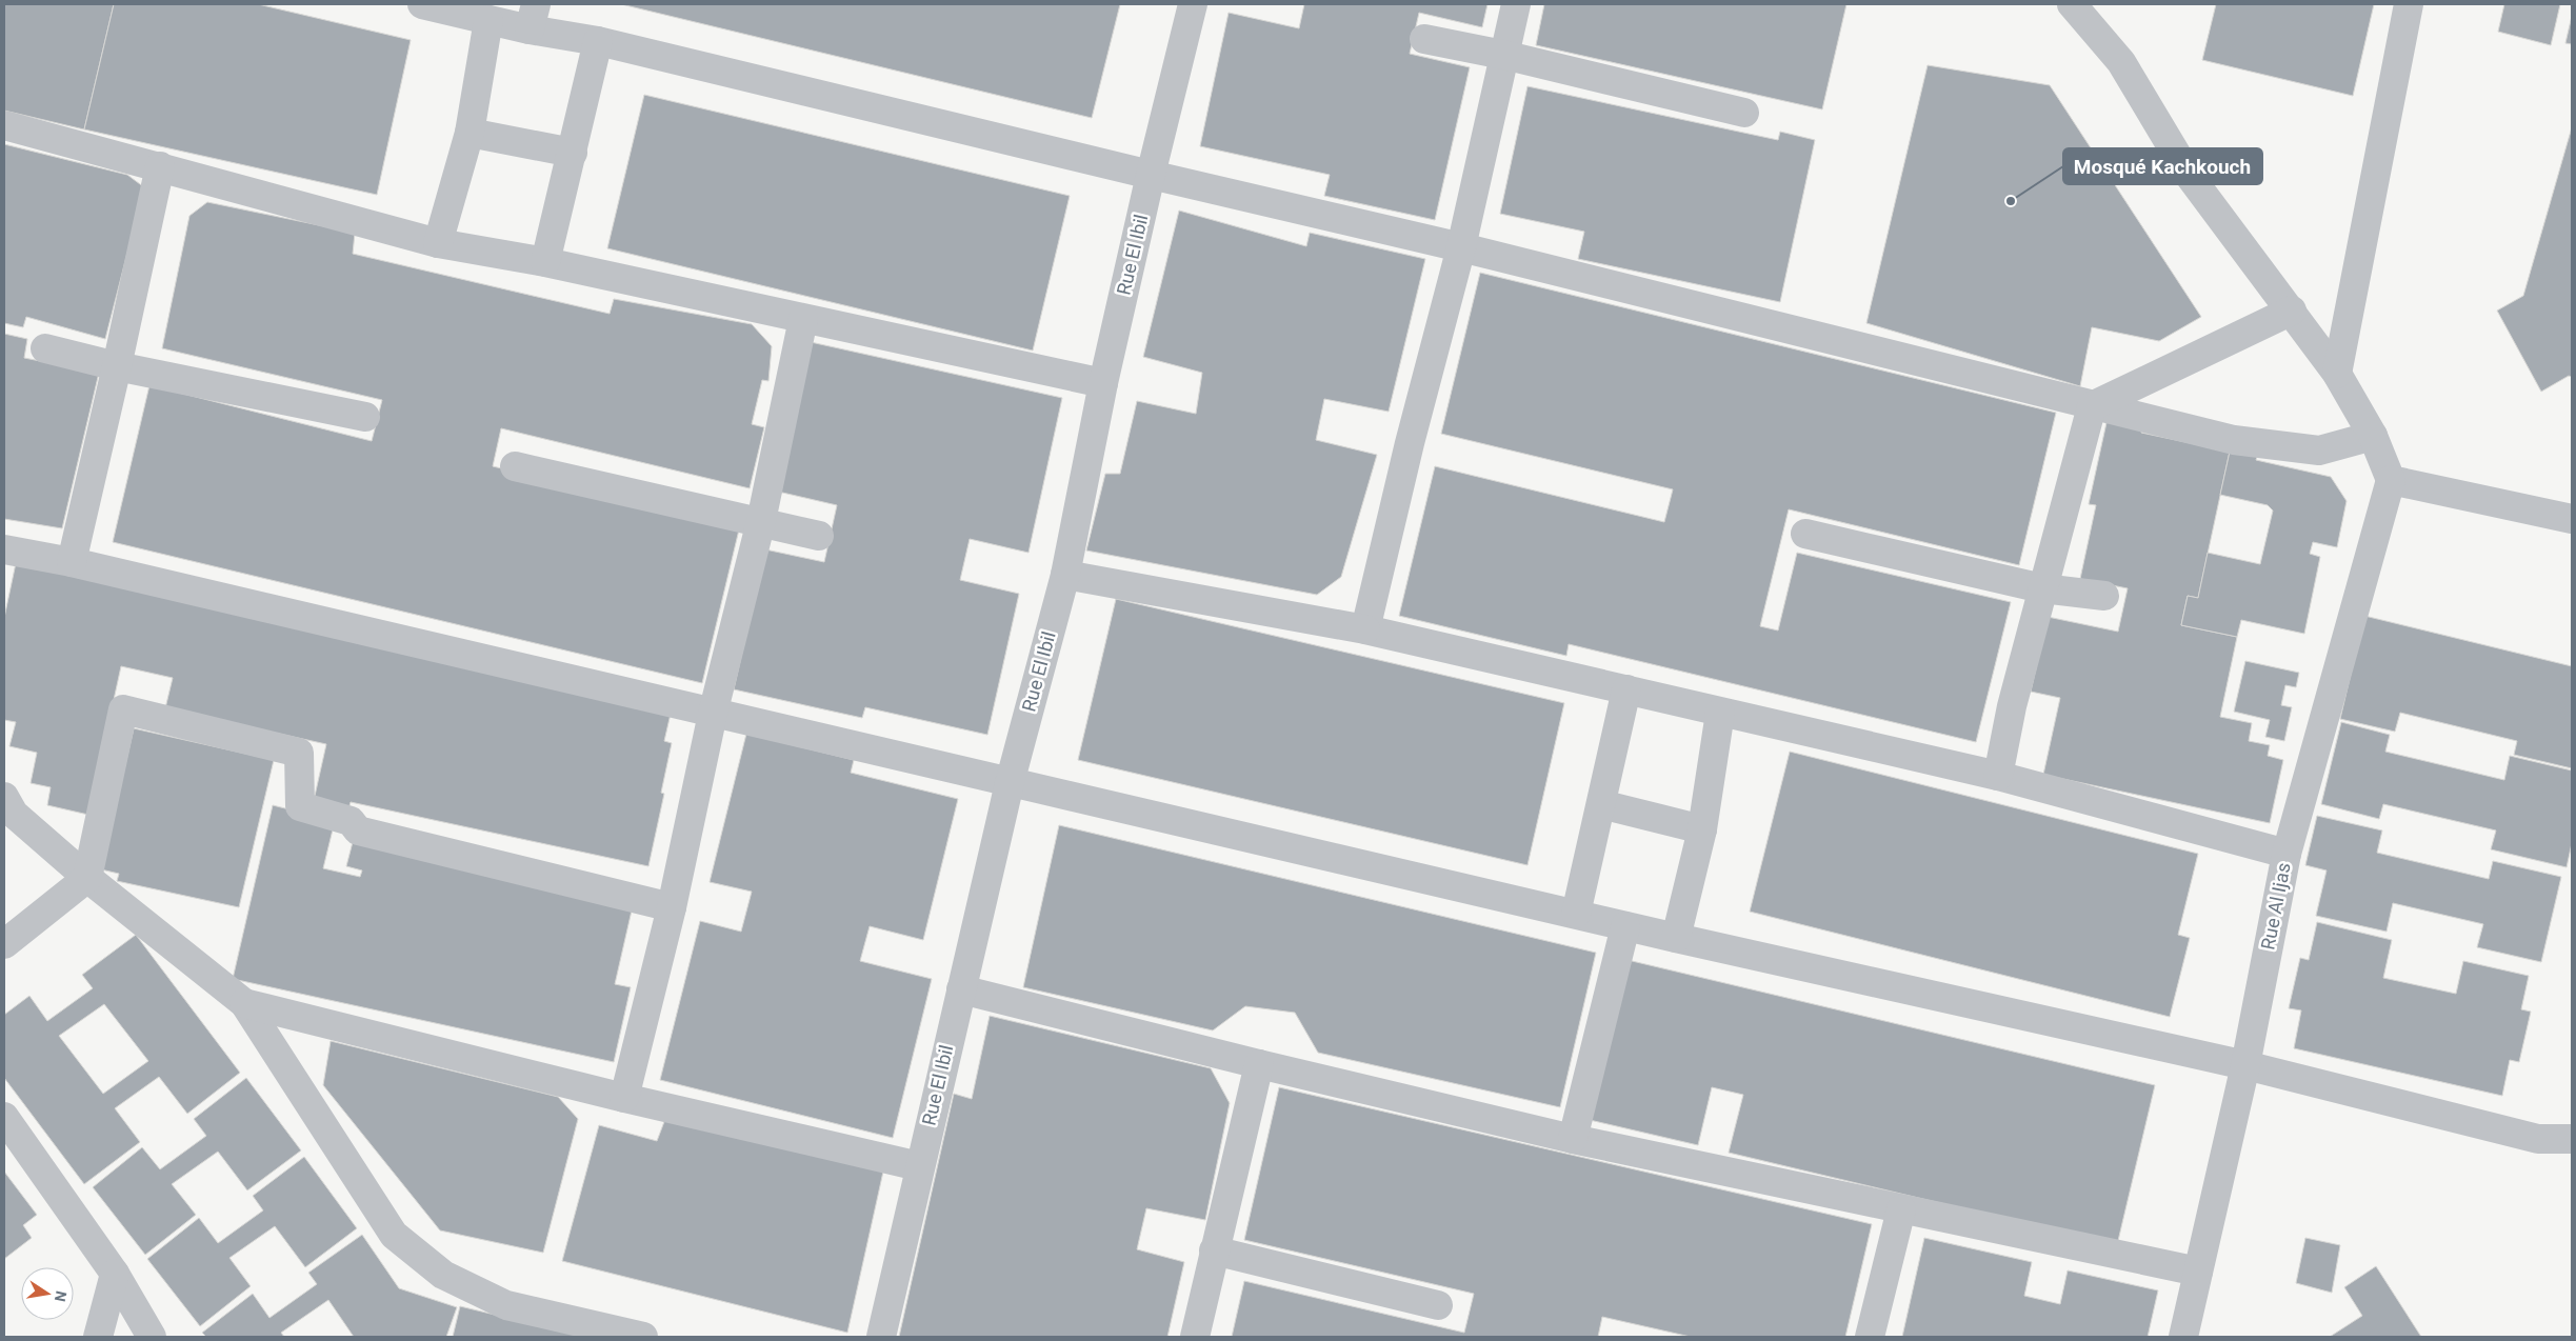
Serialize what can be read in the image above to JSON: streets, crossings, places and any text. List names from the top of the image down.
{
  "streets": {
    "street": ["Rue El Ibil", "Rue Al Ijas"]
  },
  "places": ["Mosqué Kachkouch"],
  "north": "right"
}
